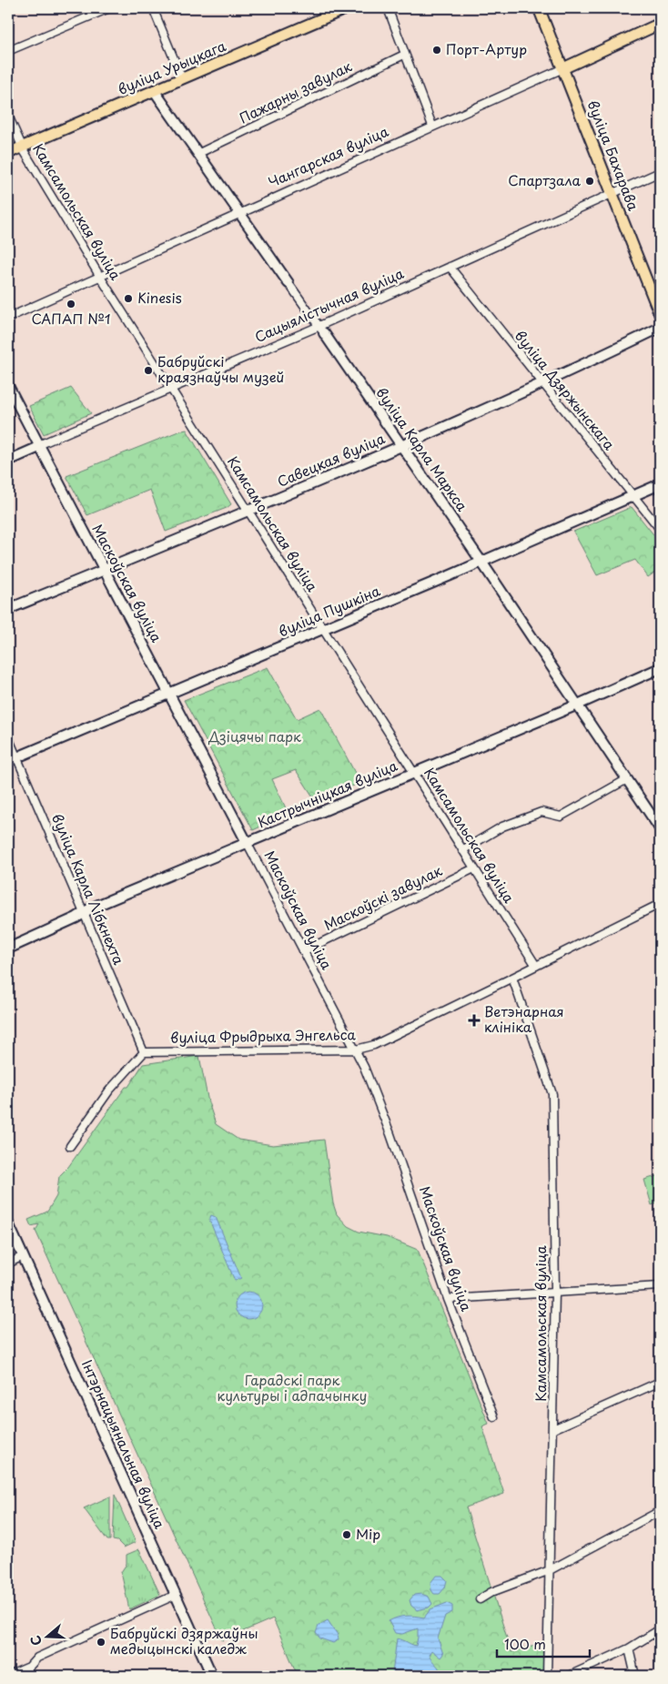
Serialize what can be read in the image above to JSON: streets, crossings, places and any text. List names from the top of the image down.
{
  "streets": {
    "main road": [
      "вуліца Урыцкага",
      "вуліца Бахарава",
      "Чангарская вуліца",
      "Сацыялістычная вуліца",
      "вуліца Карла Маркса",
      "Савецкая вуліца",
      "Маскоўская вуліца",
      "вуліца Пушкіна",
      "Кастрычніцкая вуліца",
      "Інтэрнацыянальная вуліца"
    ],
    "street": [
      "Пажарны завулак",
      "Камсамольская вуліца",
      "вуліца Дзяржынскага",
      "вуліца Карла Лібкнехта",
      "Маскоўскі завулак",
      "вуліца Фрыдрыха Энгельса"
    ]
  },
  "crossings": [
    ["вуліца Урыцкага", "Камсамольская вуліца"],
    ["вуліца Урыцкага", "вуліца Карла Маркса"],
    ["Пажарны завулак", "вуліца Карла Маркса"],
    ["вуліца Бахарава", "Чангарская вуліца"],
    ["вуліца Бахарава", "Сацыялістычная вуліца"],
    ["Чангарская вуліца", "Камсамольская вуліца"],
    ["Чангарская вуліца", "вуліца Карла Маркса"],
    ["Камсамольская вуліца", "Сацыялістычная вуліца"],
    ["Камсамольская вуліца", "Савецкая вуліца"],
    ["Камсамольская вуліца", "вуліца Пушкіна"],
    ["Камсамольская вуліца", "Кастрычніцкая вуліца"],
    ["Камсамольская вуліца", "Маскоўскі завулак"],
    ["Камсамольская вуліца", "вуліца Фрыдрыха Энгельса"],
    ["Сацыялістычная вуліца", "вуліца Дзяржынскага"],
    ["Сацыялістычная вуліца", "вуліца Карла Маркса"],
    ["Сацыялістычная вуліца", "Маскоўская вуліца"],
    ["вуліца Дзяржынскага", "Савецкая вуліца"],
    ["вуліца Дзяржынскага", "вуліца Пушкіна"],
    ["вуліца Карла Маркса", "Савецкая вуліца"],
    ["вуліца Карла Маркса", "вуліца Пушкіна"],
    ["вуліца Карла Маркса", "Кастрычніцкая вуліца"],
    ["Савецкая вуліца", "Маскоўская вуліца"],
    ["Маскоўская вуліца", "вуліца Пушкіна"],
    ["Маскоўская вуліца", "Кастрычніцкая вуліца"],
    ["Маскоўская вуліца", "Маскоўскі завулак"],
    ["Маскоўская вуліца", "вуліца Фрыдрыха Энгельса"],
    ["вуліца Пушкіна", "вуліца Карла Лібкнехта"],
    ["Кастрычніцкая вуліца", "вуліца Карла Лібкнехта"],
    ["вуліца Карла Лібкнехта", "вуліца Фрыдрыха Энгельса"]
  ],
  "parks": ["Дзіцячы парк", "Гарадскі парк культуры і адпачынку"],
  "places": {
    "other": [
      "Порт-Артур",
      "Спартзала",
      "Kinesis",
      "САПАП №1",
      "Бабруйскі краязнаўчы музей",
      "Мір",
      "Бабруйскі дзяржаўны медыцынскі каледж"
    ],
    "health": ["Ветэнарная клініка"]
  },
  "scale_bar": "100 m",
  "north": "left"
}
